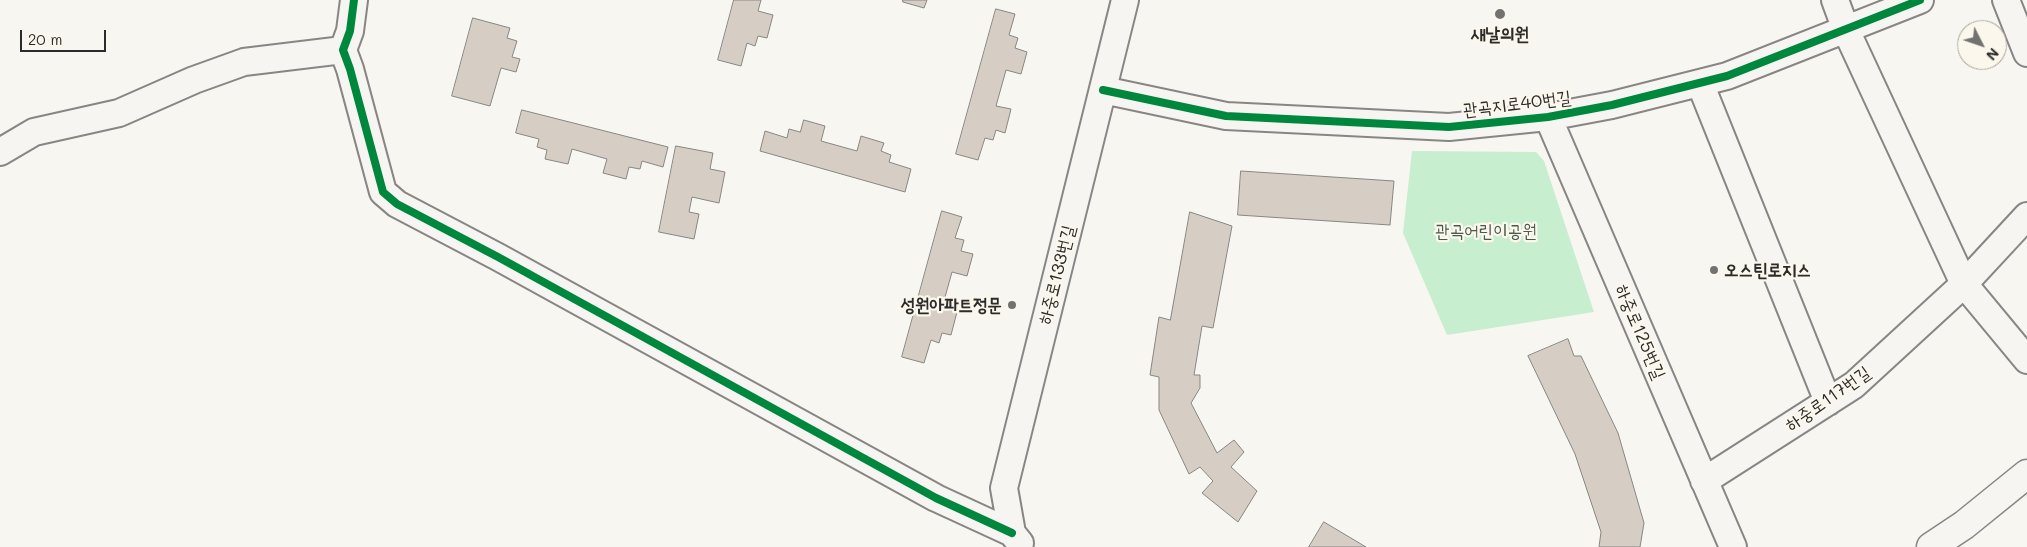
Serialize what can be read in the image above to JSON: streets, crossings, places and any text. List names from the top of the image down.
{
  "streets": {
    "street": [
      "관곡지로40번길",
      "하중로133번길",
      "하중로125번길",
      "하중로117번길"
    ]
  },
  "crossings": [
    ["관곡지로40번길", "하중로133번길"],
    ["관곡지로40번길", "하중로125번길"],
    ["하중로125번길", "하중로117번길"]
  ],
  "parks": ["관곡어린이공원"],
  "places": ["새날의원", "오스틴로지스", "성원아파트정문"],
  "scale_bar": "20 m",
  "north": "bottom right"
}
